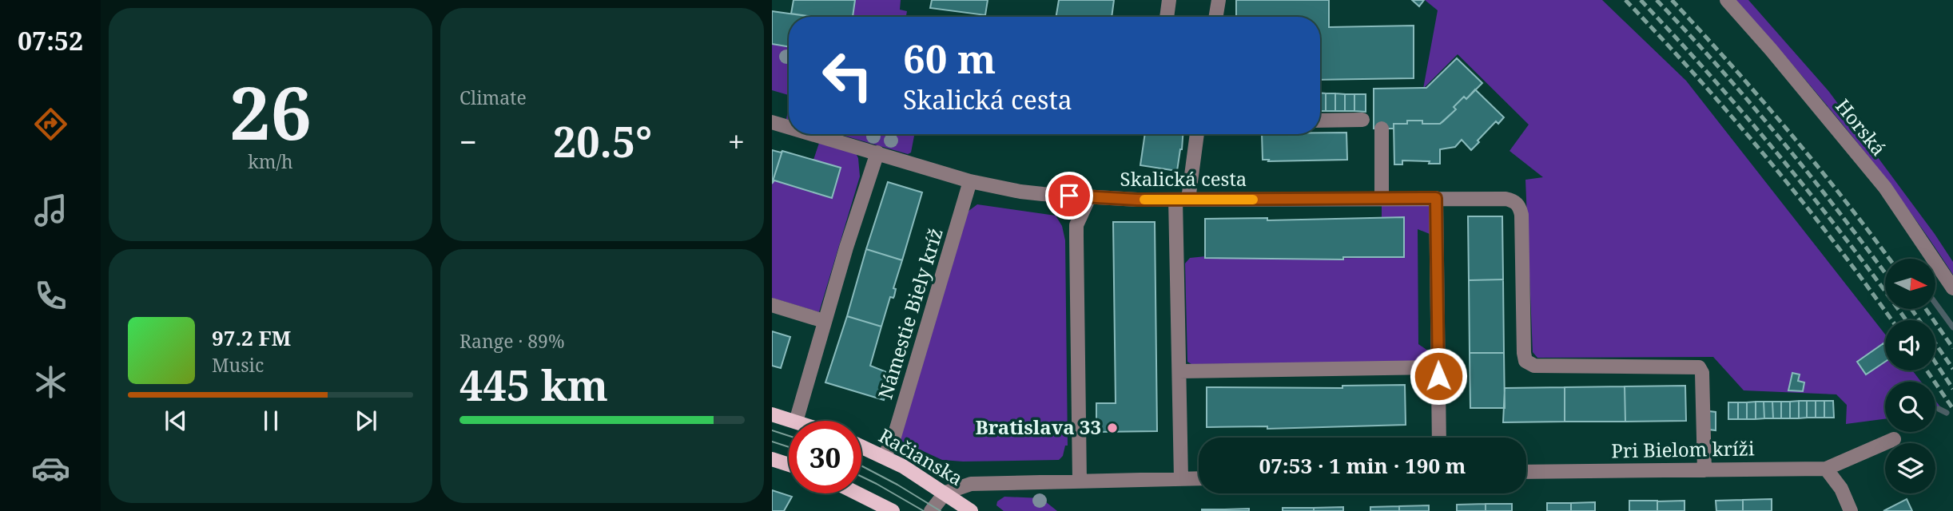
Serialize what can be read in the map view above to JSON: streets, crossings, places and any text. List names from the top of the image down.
{
  "streets": {
    "main road": ["Račianska"],
    "street": [
      "Horská",
      "Skalická cesta",
      "Námestie Biely kríž",
      "Pri Bielom kríži"
    ]
  },
  "crossings": [
    ["Skalická cesta", "Námestie Biely kríž"],
    ["Skalická cesta", "Pri Bielom kríži"],
    ["Námestie Biely kríž", "Račianska"]
  ],
  "places": ["Bratislava 33"],
  "north": "right",
  "page": {
    "tabs": "07:52",
    "tile": [
      ["26", "km/h"],
      "Climate",
      ["Range · 89%", "445 km"]
    ],
    "turn": ["60 m", "Skalická cesta"],
    "heat": ["−", "20.5°", "+"],
    "song": ["97.2 FM", "Music"],
    "limit": "30",
    "trip": "07:53 · 1 min · 190 m"
  }
}
